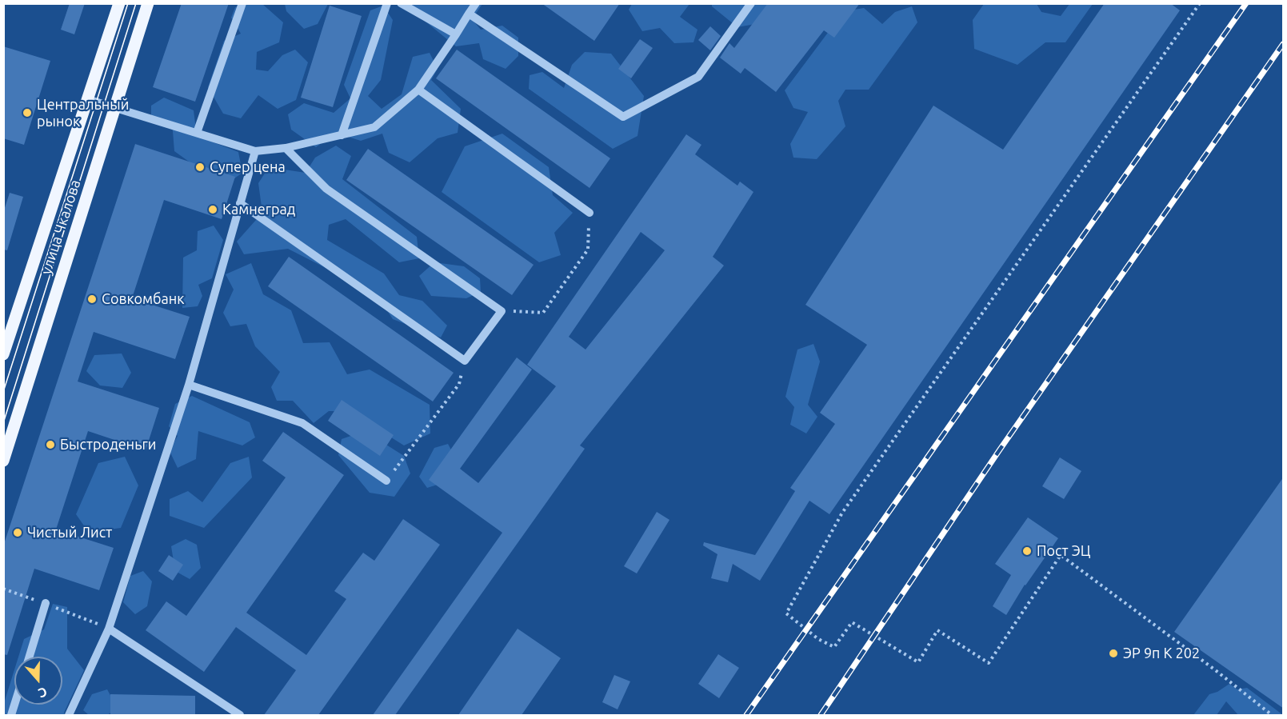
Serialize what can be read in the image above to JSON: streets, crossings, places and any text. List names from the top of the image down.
{
  "streets": {
    "main road": ["улица Чкалова"]
  },
  "places": [
    "Центральный рынок",
    "Супер цена",
    "Камнеград",
    "Совкомбанк",
    "Быстроденьги",
    "Чистый Лист",
    "Пост ЭЦ",
    "ЭР 9п К 202"
  ],
  "north": "bottom"
}
